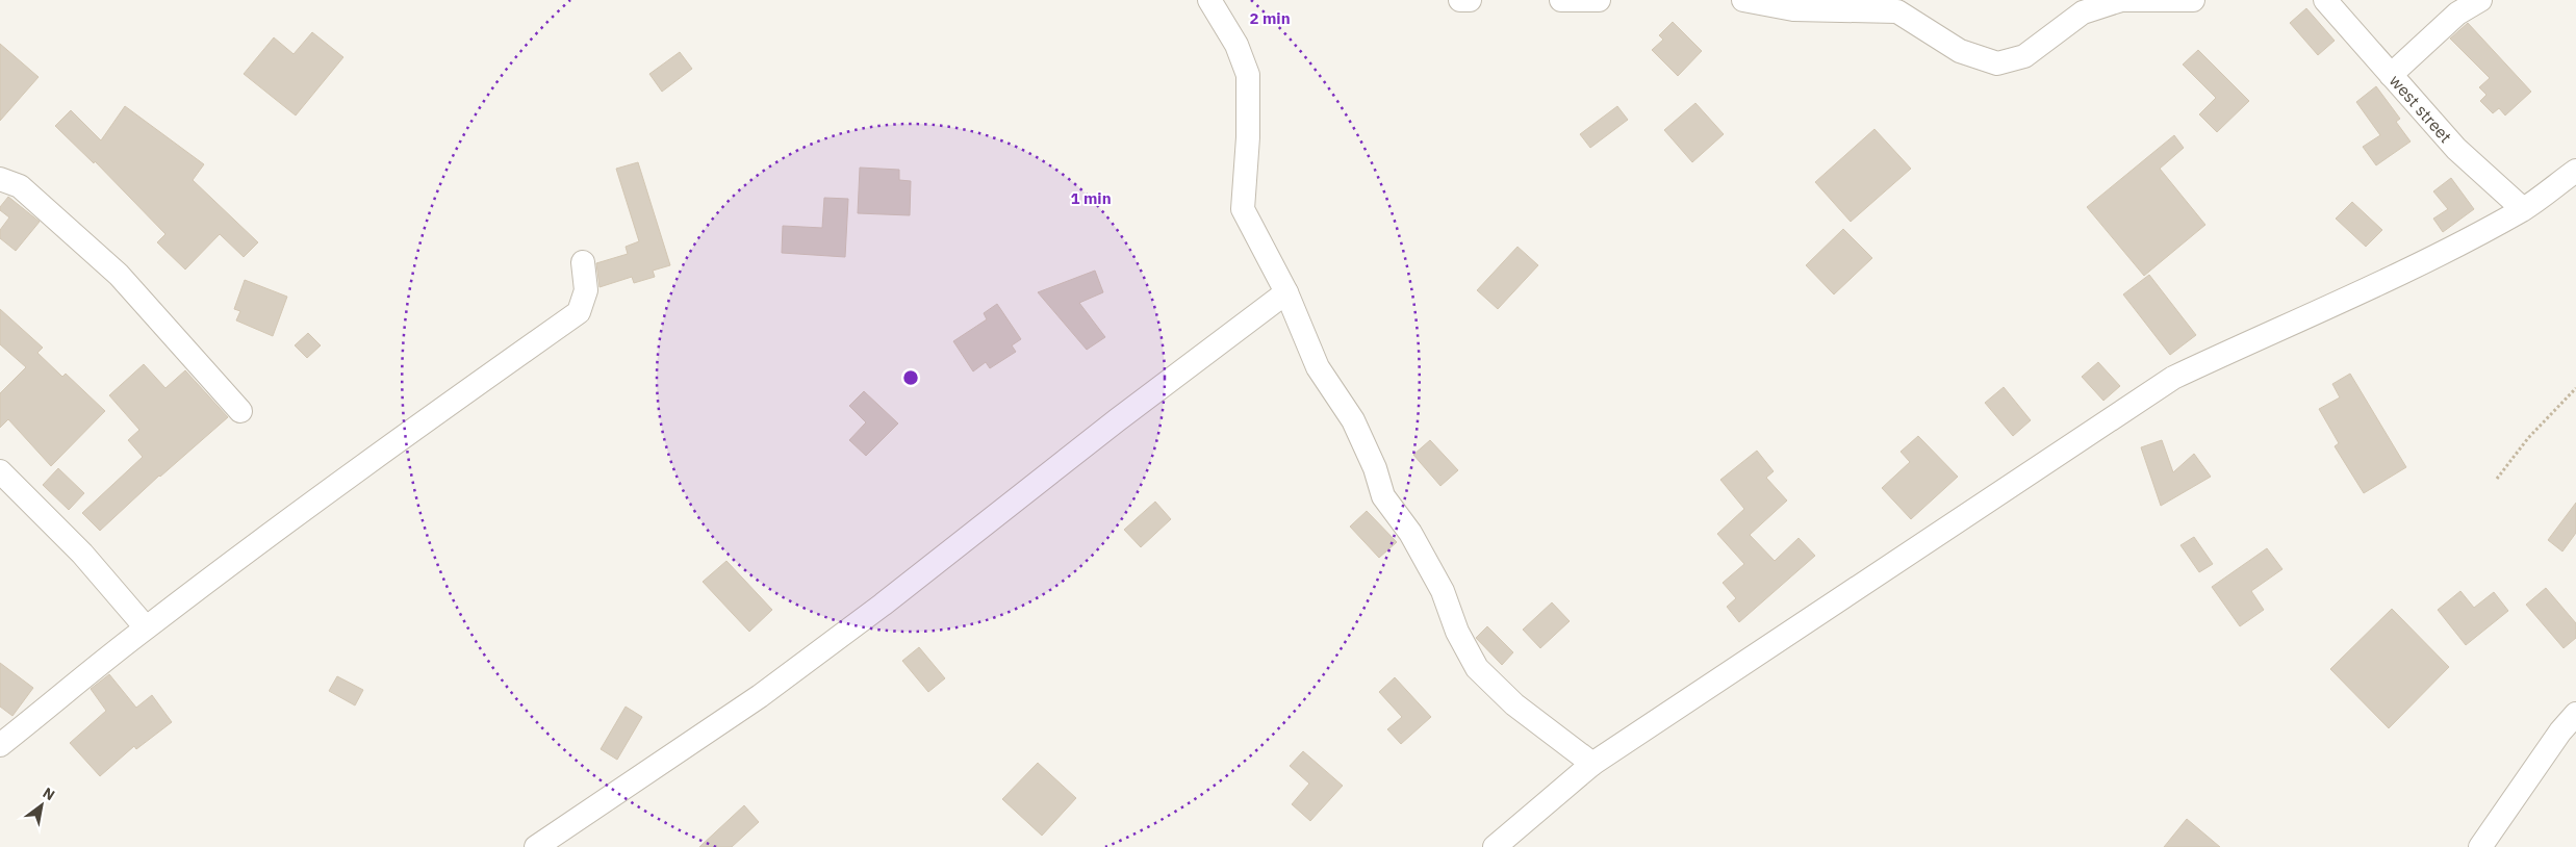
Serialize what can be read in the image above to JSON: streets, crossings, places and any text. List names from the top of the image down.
{
  "streets": {
    "street": ["west street"]
  },
  "north": "top right",
  "rings": ["2 min", "1 min"]
}
